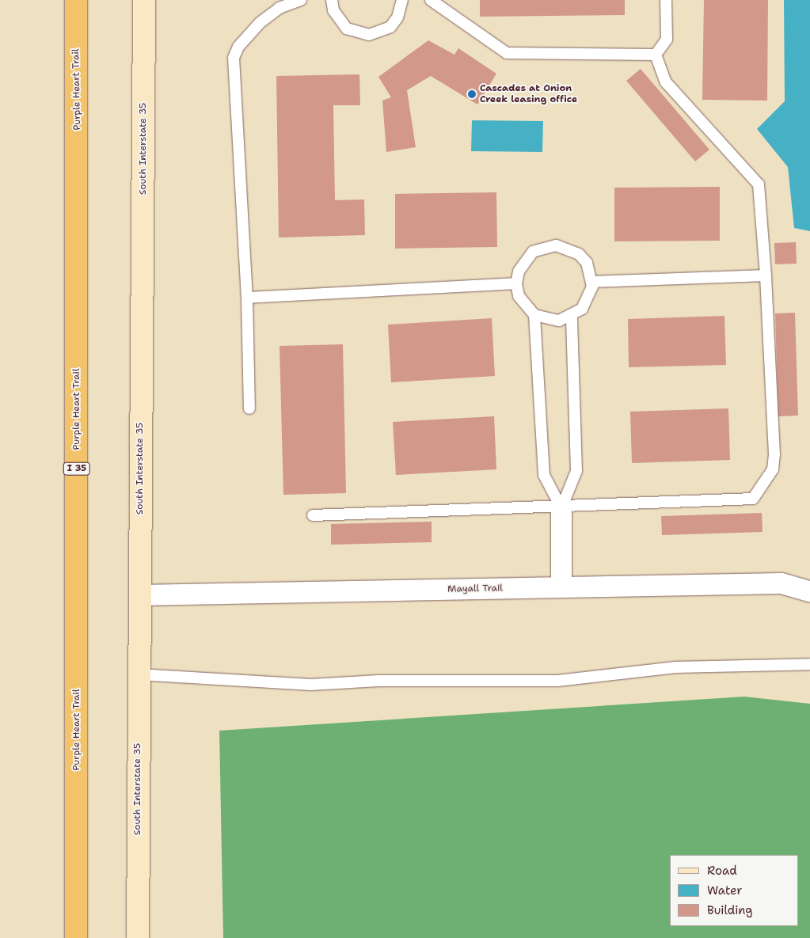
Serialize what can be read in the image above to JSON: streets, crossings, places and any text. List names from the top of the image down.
{
  "streets": {
    "highway": ["Purple Heart Trail", "I 35"],
    "main road": ["South Interstate 35"],
    "street": ["Mayall Trail"]
  },
  "crossings": [
    ["South Interstate 35", "Mayall Trail"]
  ],
  "places": ["Cascades at Onion Creek leasing office"],
  "legend": ["Road", "Water", "Building"]
}
